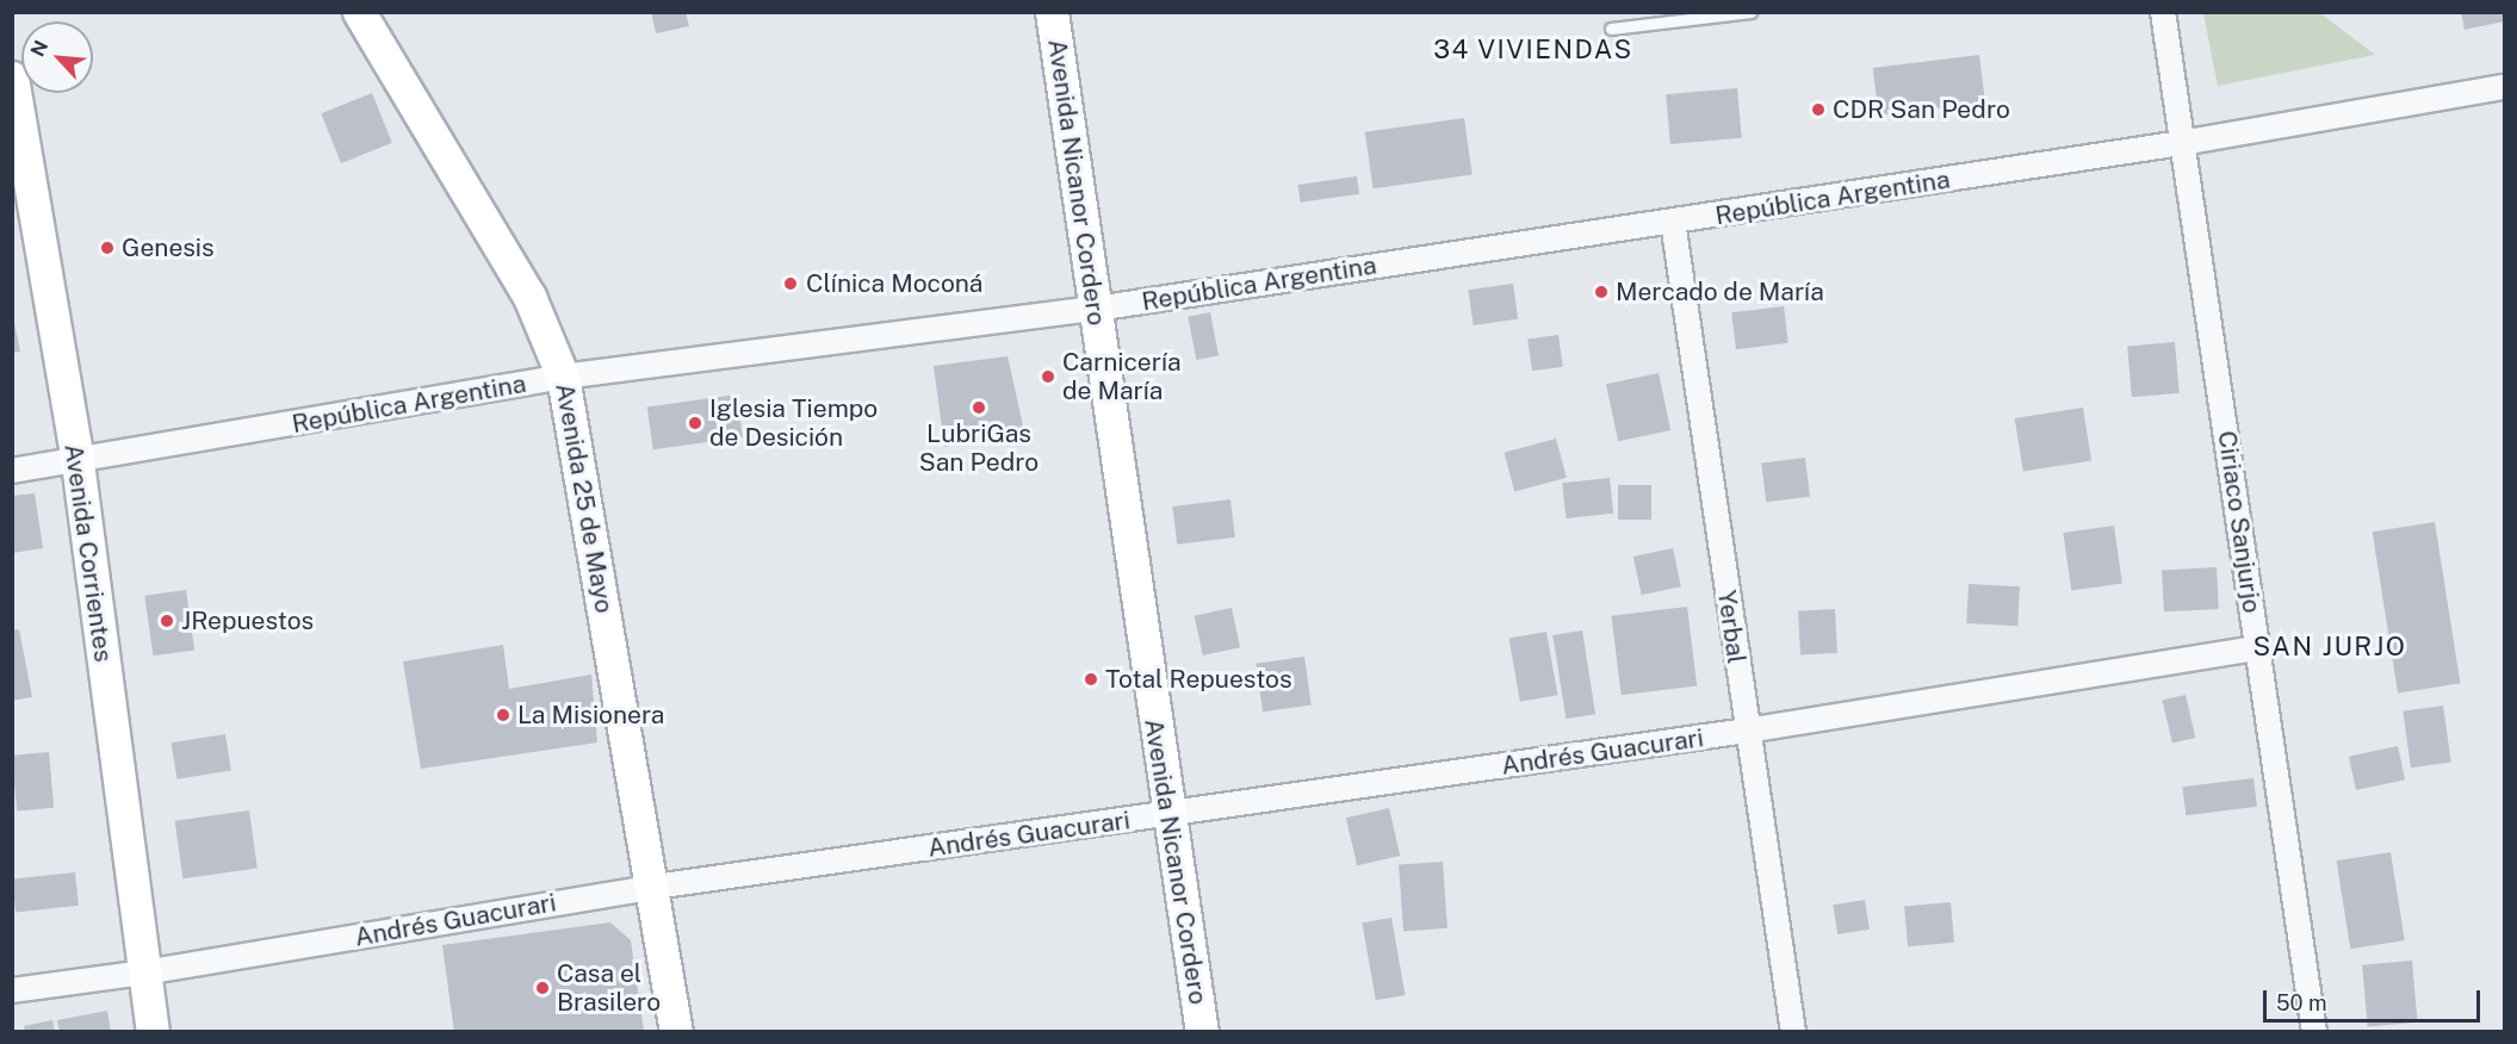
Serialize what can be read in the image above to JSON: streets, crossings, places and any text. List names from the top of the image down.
{
  "streets": {
    "main road": ["Avenida Nicanor Cordero", "Avenida 25 de Mayo", "Avenida Corrientes"],
    "street": [
      "República Argentina",
      "Ciriaco Sanjurjo",
      "Yerbal",
      "Andrés Guacurari"
    ]
  },
  "crossings": [
    ["Avenida Nicanor Cordero", "República Argentina"],
    ["Avenida Nicanor Cordero", "Andrés Guacurari"],
    ["República Argentina", "Avenida 25 de Mayo"],
    ["República Argentina", "Ciriaco Sanjurjo"],
    ["República Argentina", "Avenida Corrientes"],
    ["República Argentina", "Yerbal"],
    ["Avenida 25 de Mayo", "Andrés Guacurari"],
    ["Ciriaco Sanjurjo", "Andrés Guacurari"],
    ["Avenida Corrientes", "Andrés Guacurari"],
    ["Yerbal", "Andrés Guacurari"]
  ],
  "districts": ["34 VIVIENDAS", "SAN JURJO"],
  "places": [
    "CDR San Pedro",
    "Genesis",
    "Clínica Moconá",
    "Mercado de María",
    "Carnicería de María",
    "LubriGas San Pedro",
    "Iglesia Tiempo de Desición",
    "JRepuestos",
    "Total Repuestos",
    "La Misionera",
    "Casa el Brasilero"
  ],
  "scale_bar": "50 m",
  "north": "top left"
}
